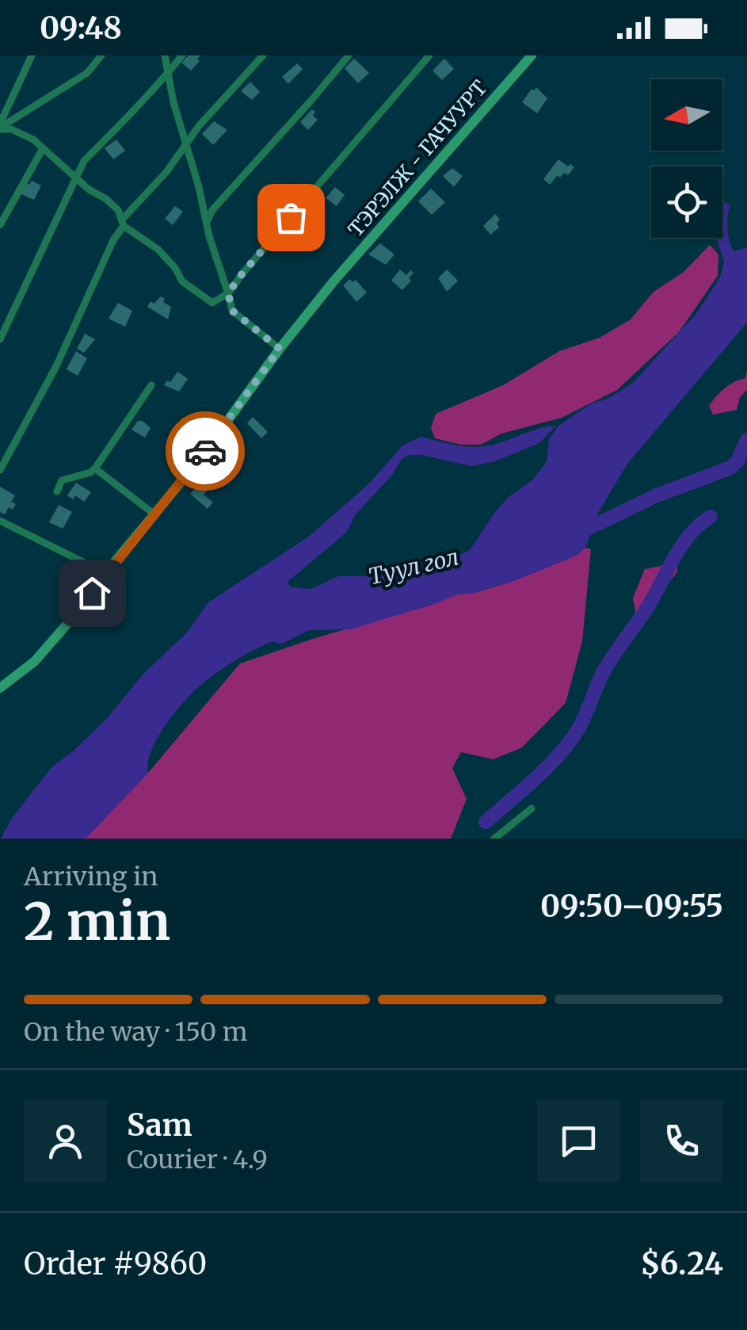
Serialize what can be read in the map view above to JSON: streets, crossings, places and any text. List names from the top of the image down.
{
  "streets": {
    "main road": ["ТЭРЭЛЖ - ГАЧУУРТ"]
  },
  "water": ["Туул гол"],
  "north": "left",
  "page": {
    "status": "09:48",
    "heading": ["2 min", "Arriving in", "09:50–09:55"],
    "panel": [
      "Sam",
      "Courier · 4.9",
      "Order #9860",
      "$6.24"
    ],
    "bar": "On the way · 150 m"
  }
}
